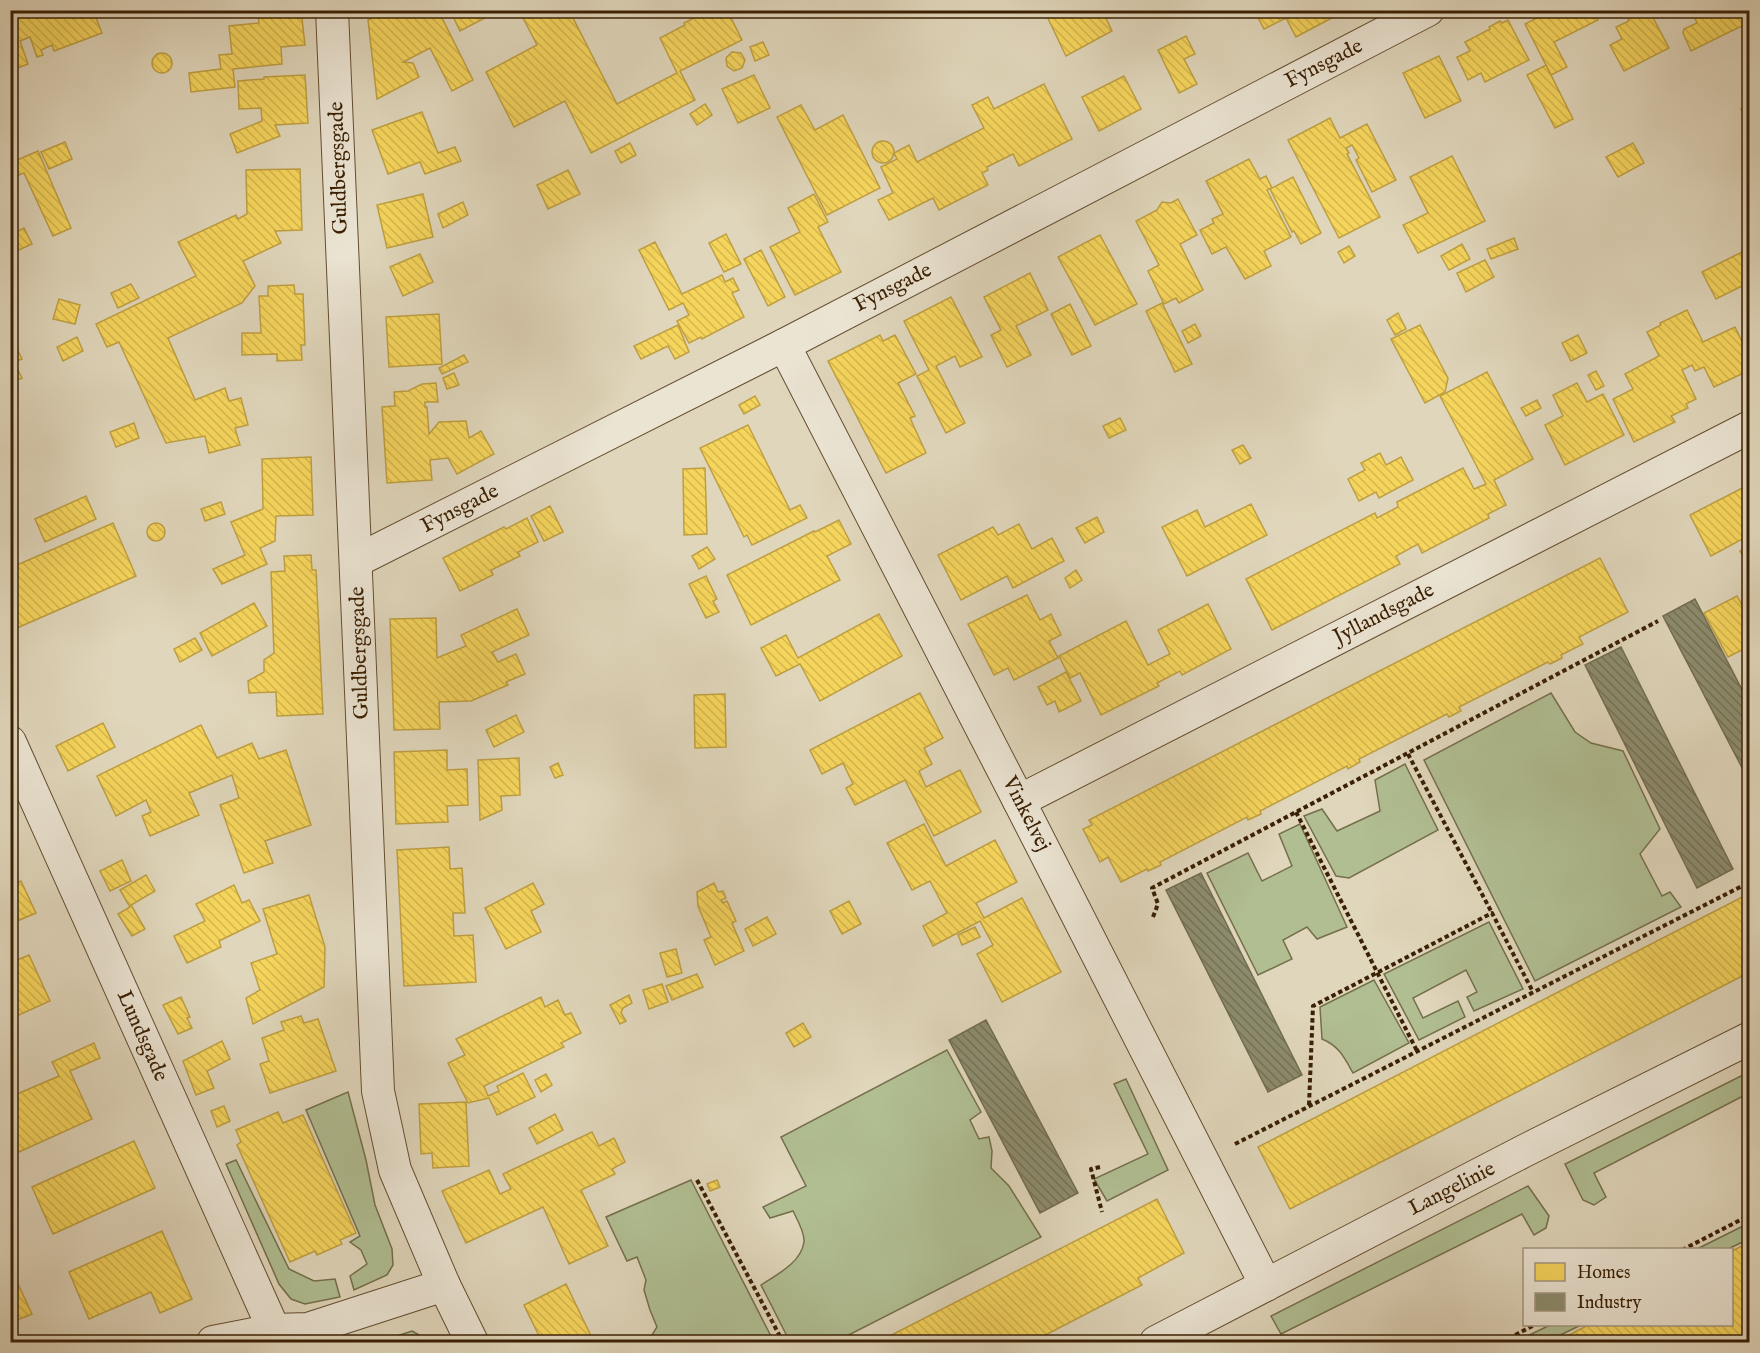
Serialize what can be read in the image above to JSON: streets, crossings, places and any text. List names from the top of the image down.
{
  "streets": {
    "street": [
      "Fynsgade",
      "Guldbergsgade",
      "Jyllandsgade",
      "Vinkelvej",
      "Lundsgade",
      "Langelinie"
    ]
  },
  "crossings": [
    ["Fynsgade", "Guldbergsgade"],
    ["Fynsgade", "Vinkelvej"],
    ["Jyllandsgade", "Vinkelvej"],
    ["Vinkelvej", "Langelinie"]
  ],
  "legend": ["Homes", "Industry"]
}
